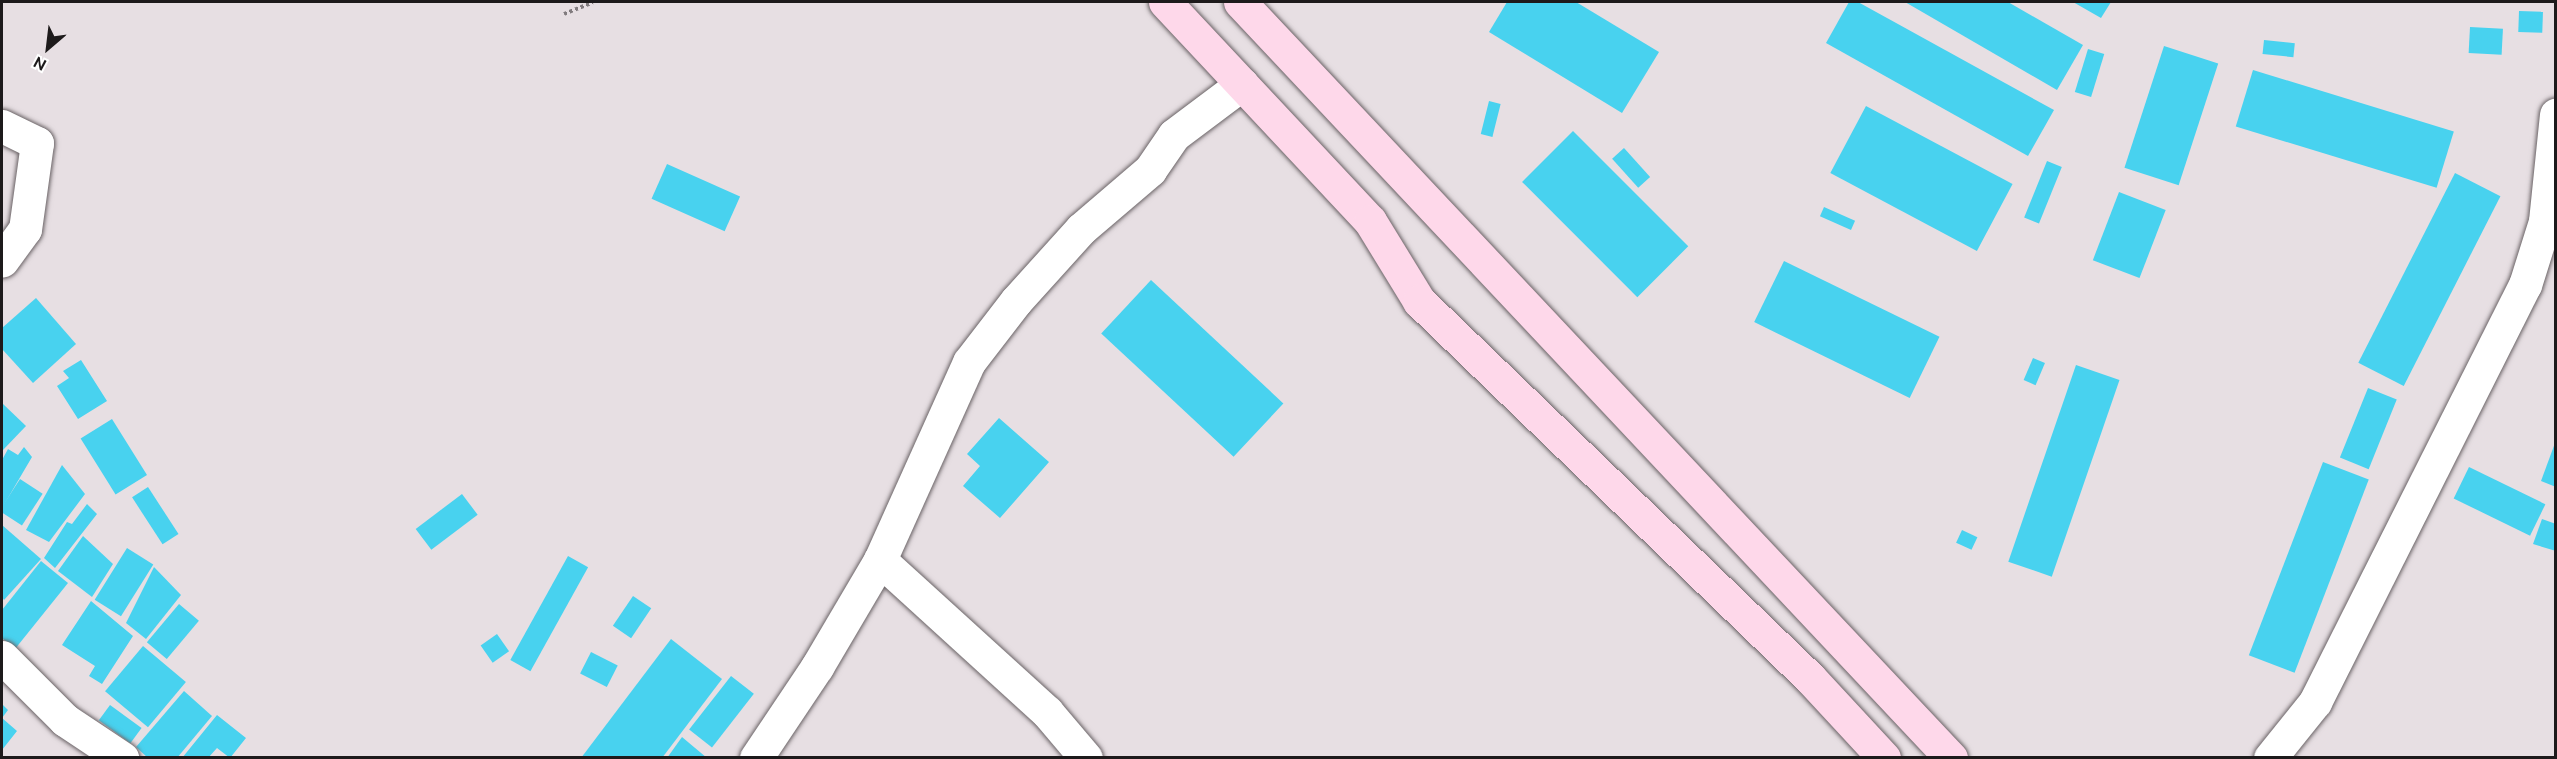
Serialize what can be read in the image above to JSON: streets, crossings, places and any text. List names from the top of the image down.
{
  "north": "bottom left"
}
